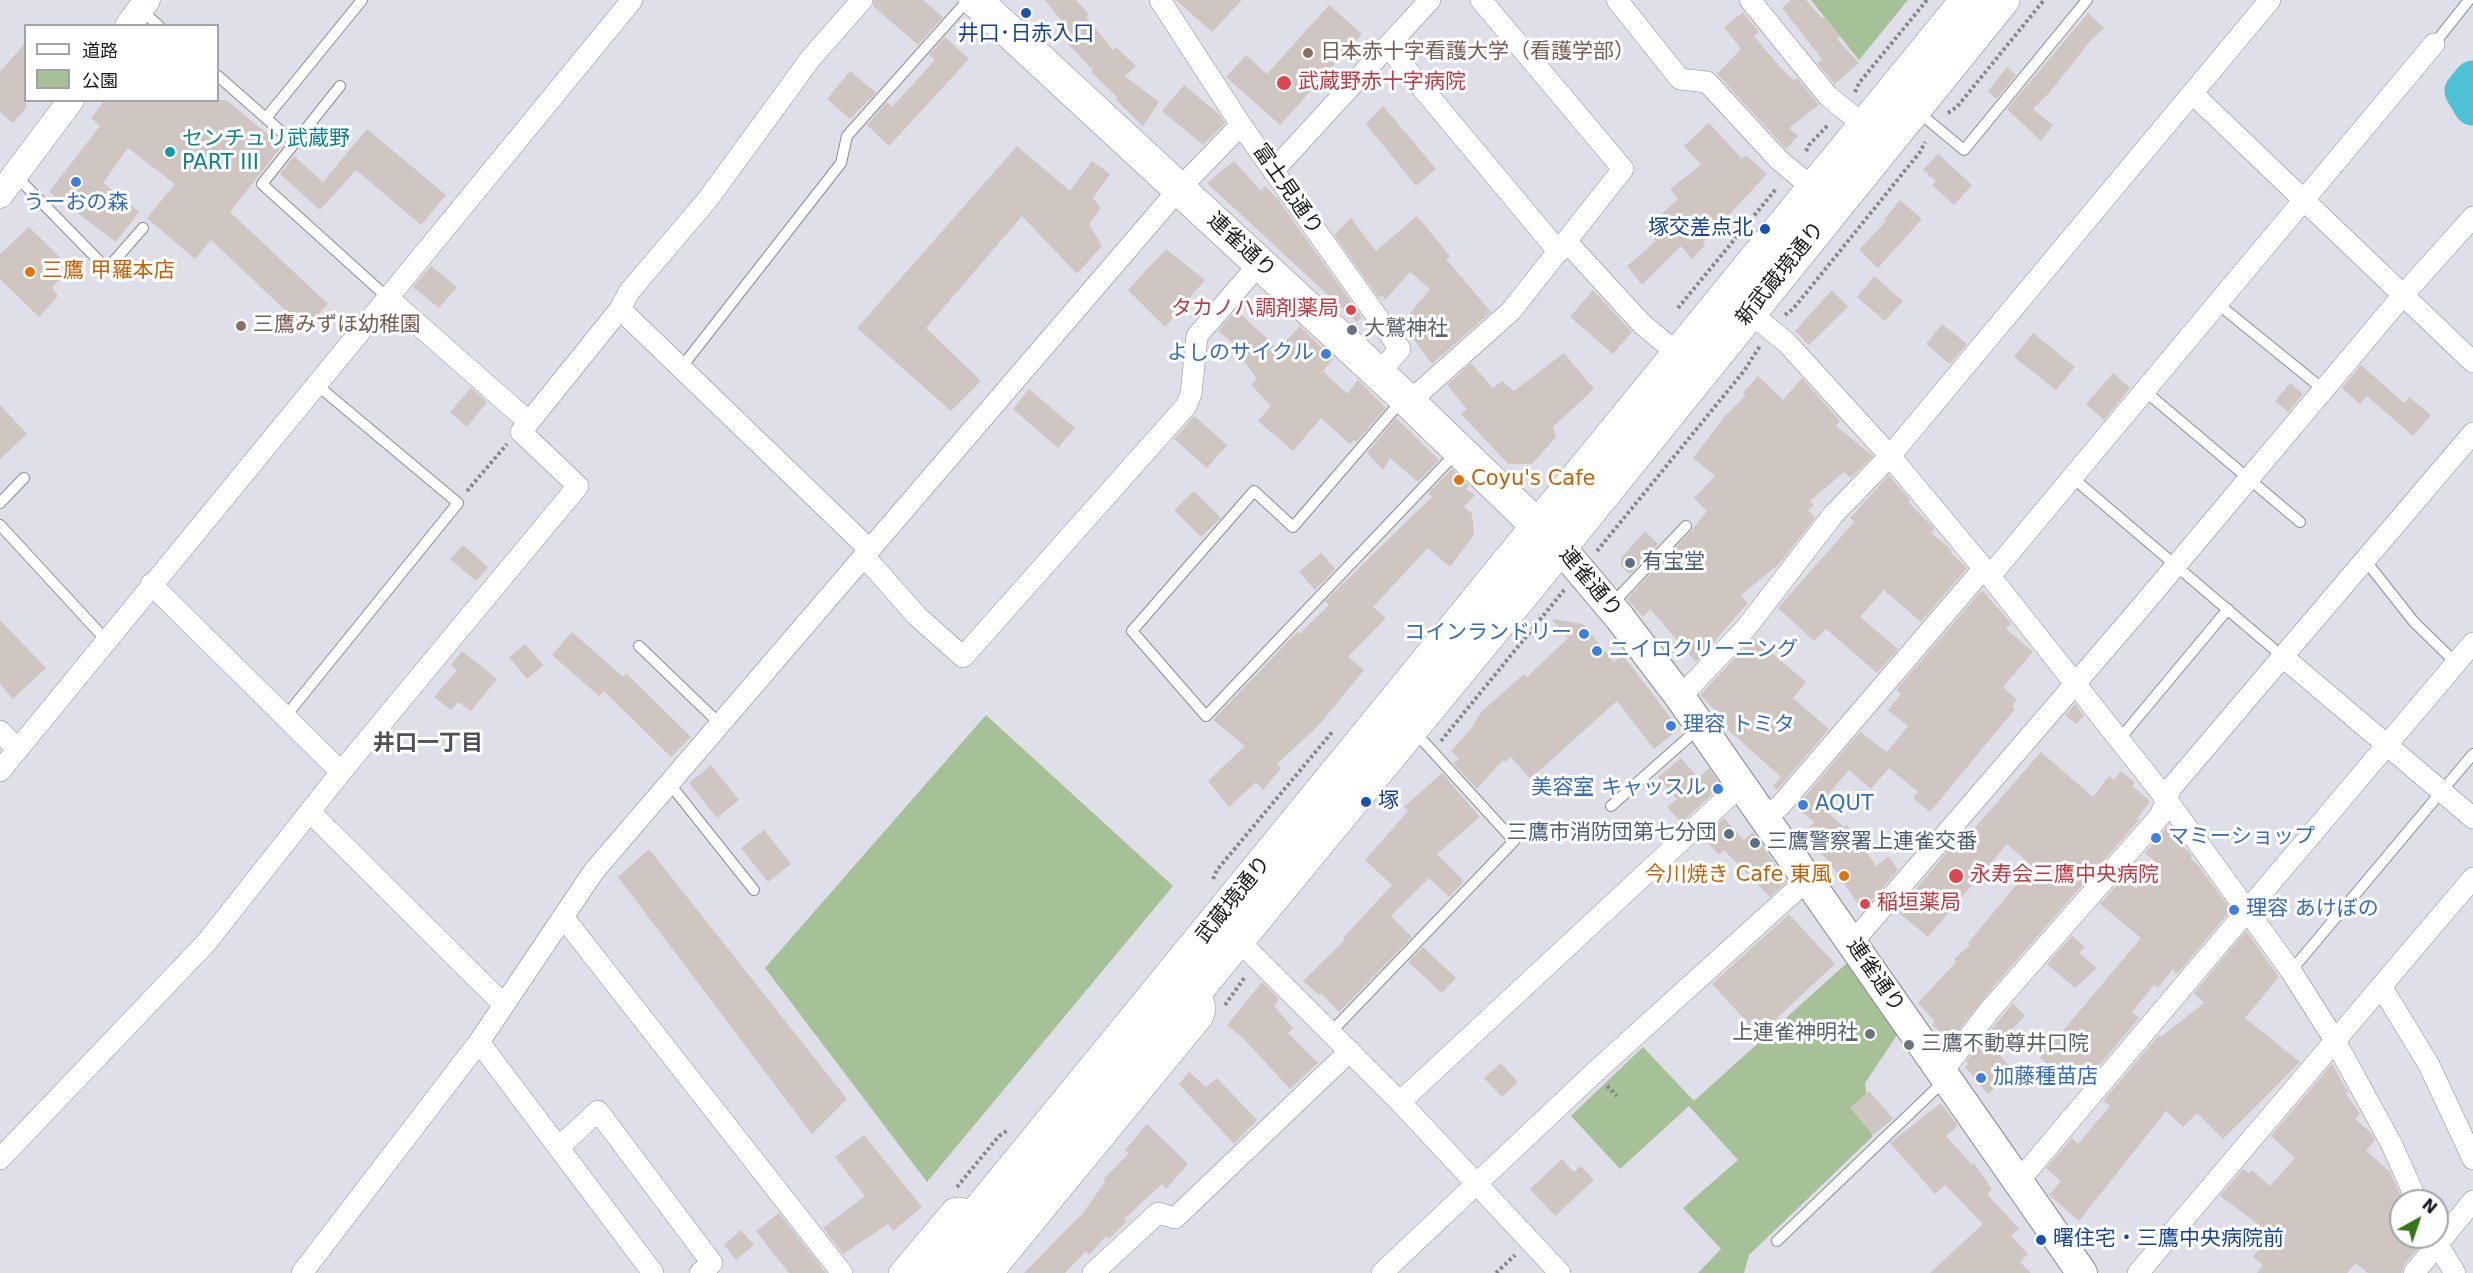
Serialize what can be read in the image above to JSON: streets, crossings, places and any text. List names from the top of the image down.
{
  "streets": {
    "main road": ["連雀通り", "新武蔵境通り", "武蔵境通り"],
    "street": ["富士見通り"]
  },
  "crossings": [
    ["富士見通り", "連雀通り"],
    ["連雀通り", "新武蔵境通り"],
    ["連雀通り", "武蔵境通り"],
    ["新武蔵境通り", "武蔵境通り"]
  ],
  "districts": ["井口一丁目"],
  "places": [
    "井口･日赤入口",
    "日本赤十字看護大学（看護学部）",
    "武蔵野赤十字病院",
    "センチュリ武蔵野 PART III",
    "うーおの森",
    "塚交差点北",
    "三鷹 甲羅本店",
    "タカノハ調剤薬局",
    "三鷹みずほ幼稚園",
    "大鷲神社",
    "よしのサイクル",
    "Coyu's Cafe",
    "有宝堂",
    "コインランドリー",
    "ニイロクリーニング",
    "理容 トミタ",
    "美容室 キャッスル",
    "塚",
    "AQUT",
    "三鷹市消防団第七分団",
    "マミーショップ",
    "三鷹警察署上連雀交番",
    "今川焼き Cafe 東風",
    "永寿会三鷹中央病院",
    "稲垣薬局",
    "理容 あけぼの",
    "上連雀神明社",
    "三鷹不動尊井口院",
    "加藤種苗店",
    "曙住宅・三鷹中央病院前"
  ],
  "legend": ["道路", "公園"],
  "north": "top right"
}
